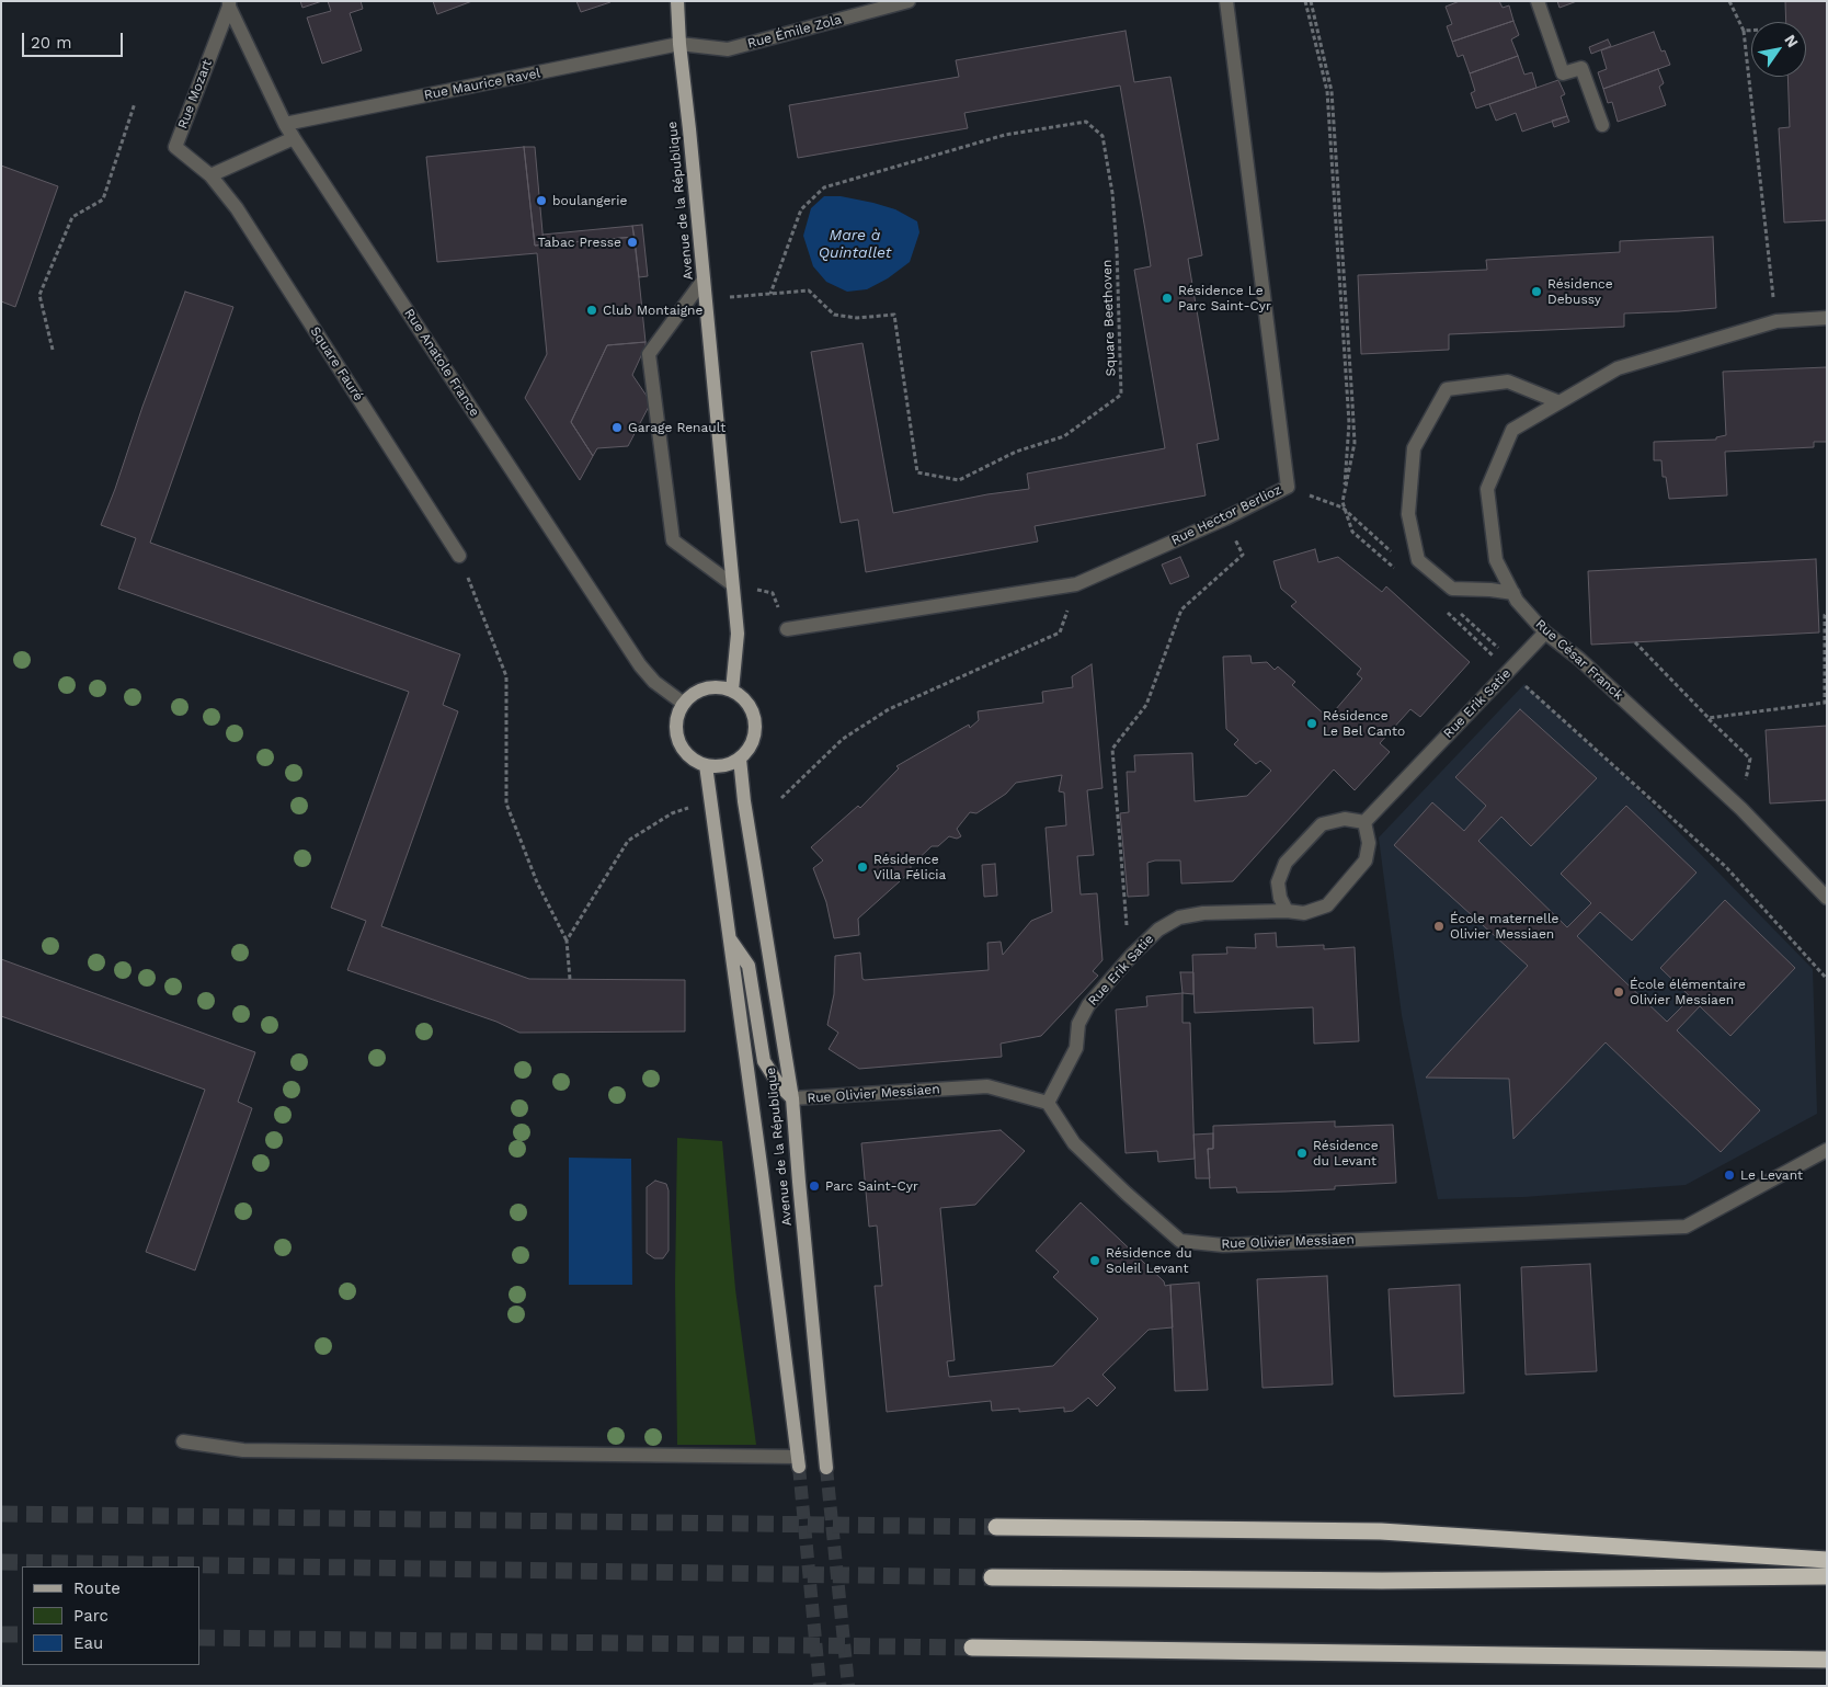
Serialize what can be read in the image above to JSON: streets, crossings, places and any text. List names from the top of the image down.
{
  "streets": {
    "main road": ["Avenue de la République"],
    "street": [
      "Rue Émile Zola",
      "Rue Maurice Ravel",
      "Rue Mozart",
      "Rue Anatole France",
      "Square Fauré",
      "Rue Hector Berlioz",
      "Rue César Franck",
      "Rue Erik Satie",
      "Rue Olivier Messiaen"
    ],
    "path": ["Square Beethoven"]
  },
  "crossings": [
    ["Rue Émile Zola", "Rue Maurice Ravel"],
    ["Rue Émile Zola", "Avenue de la République"],
    ["Rue Maurice Ravel", "Avenue de la République"],
    ["Rue Maurice Ravel", "Rue Anatole France"],
    ["Rue Mozart", "Rue Anatole France"],
    ["Rue Mozart", "Square Fauré"],
    ["Avenue de la République", "Rue Anatole France"],
    ["Avenue de la République", "Rue Olivier Messiaen"],
    ["Rue César Franck", "Rue Erik Satie"],
    ["Rue Erik Satie", "Rue Olivier Messiaen"]
  ],
  "water": ["Mare à Quintallet"],
  "places": [
    "boulangerie",
    "Tabac Presse",
    "Résidence Debussy",
    "Résidence Le Parc Saint-Cyr",
    "Club Montaigne",
    "Garage Renault",
    "Résidence Le Bel Canto",
    "Résidence Villa Félicia",
    "École maternelle Olivier Messiaen",
    "École élémentaire Olivier Messiaen",
    "Résidence du Levant",
    "Le Levant",
    "Parc Saint-Cyr",
    "Résidence du Soleil Levant"
  ],
  "legend": ["Route", "Parc", "Eau"],
  "scale_bar": "20 m",
  "north": "top right"
}
